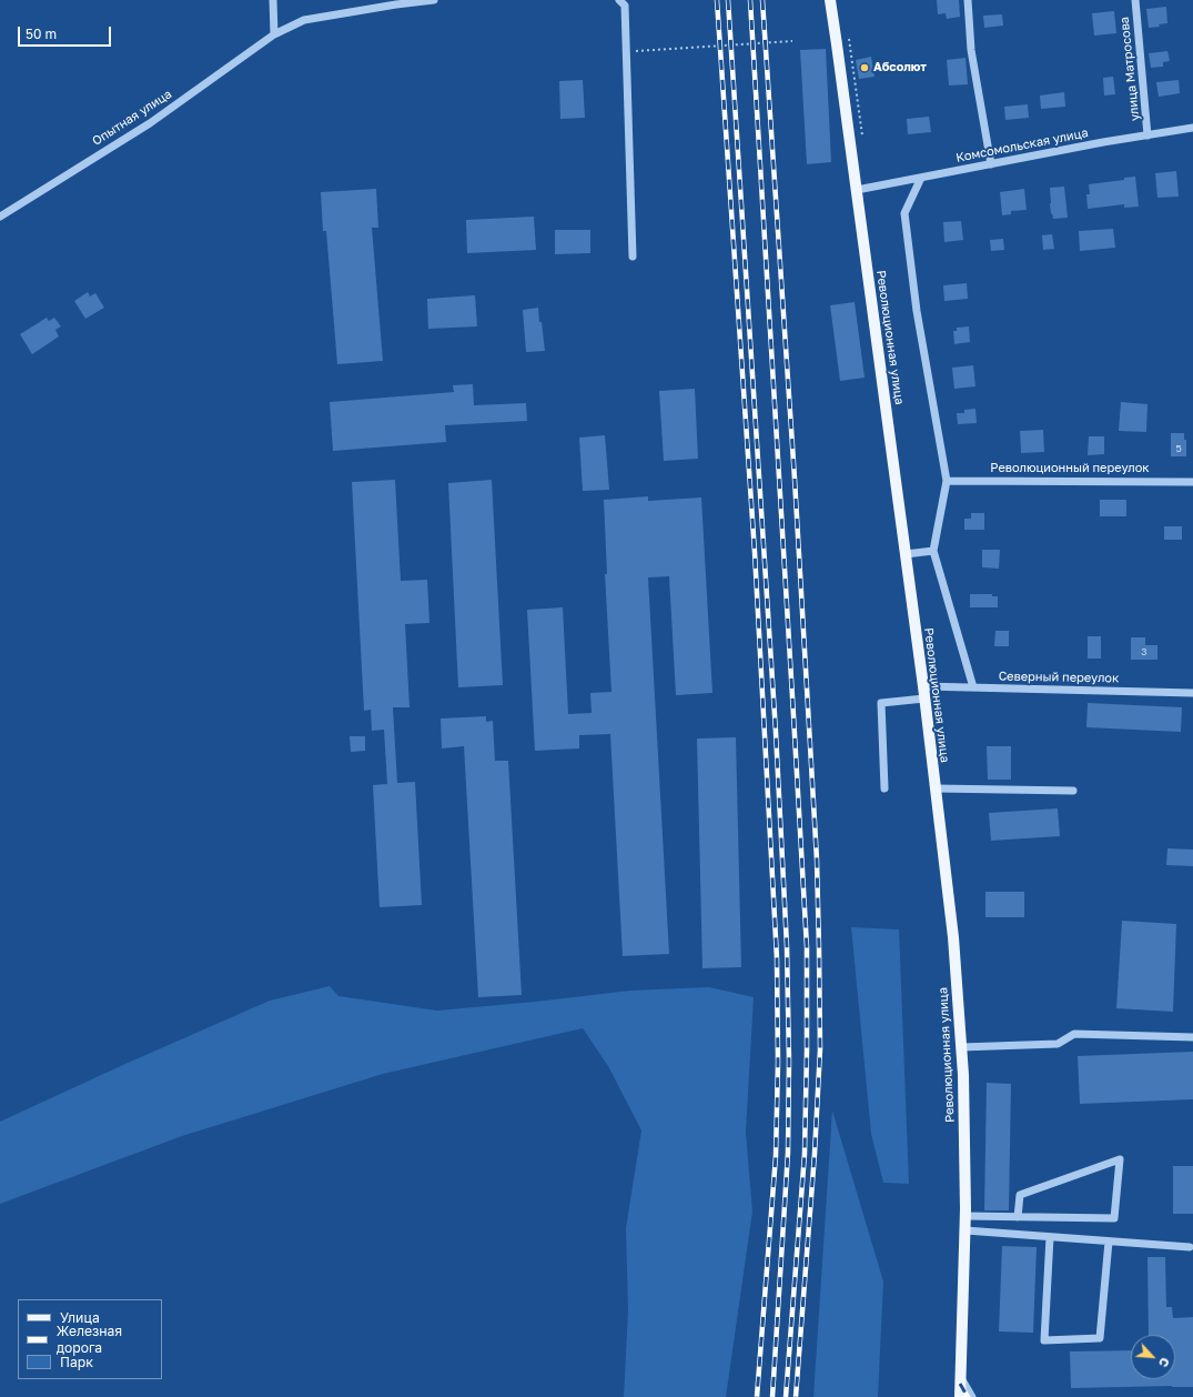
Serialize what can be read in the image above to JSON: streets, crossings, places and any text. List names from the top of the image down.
{
  "streets": {
    "main road": ["Революционная улица"],
    "street": [
      "улица Матросова",
      "Опытная улица",
      "Комсомольская улица",
      "Революционный переулок",
      "Северный переулок"
    ]
  },
  "crossings": [
    ["улица Матросова", "Комсомольская улица"],
    ["Комсомольская улица", "Революционная улица"],
    ["Революционная улица", "Северный переулок"]
  ],
  "places": ["Абсолют"],
  "house_numbers": ["5", "3"],
  "legend": ["Улица", "Железная дорога", "Парк"],
  "scale_bar": "50 m",
  "north": "bottom right"
}
